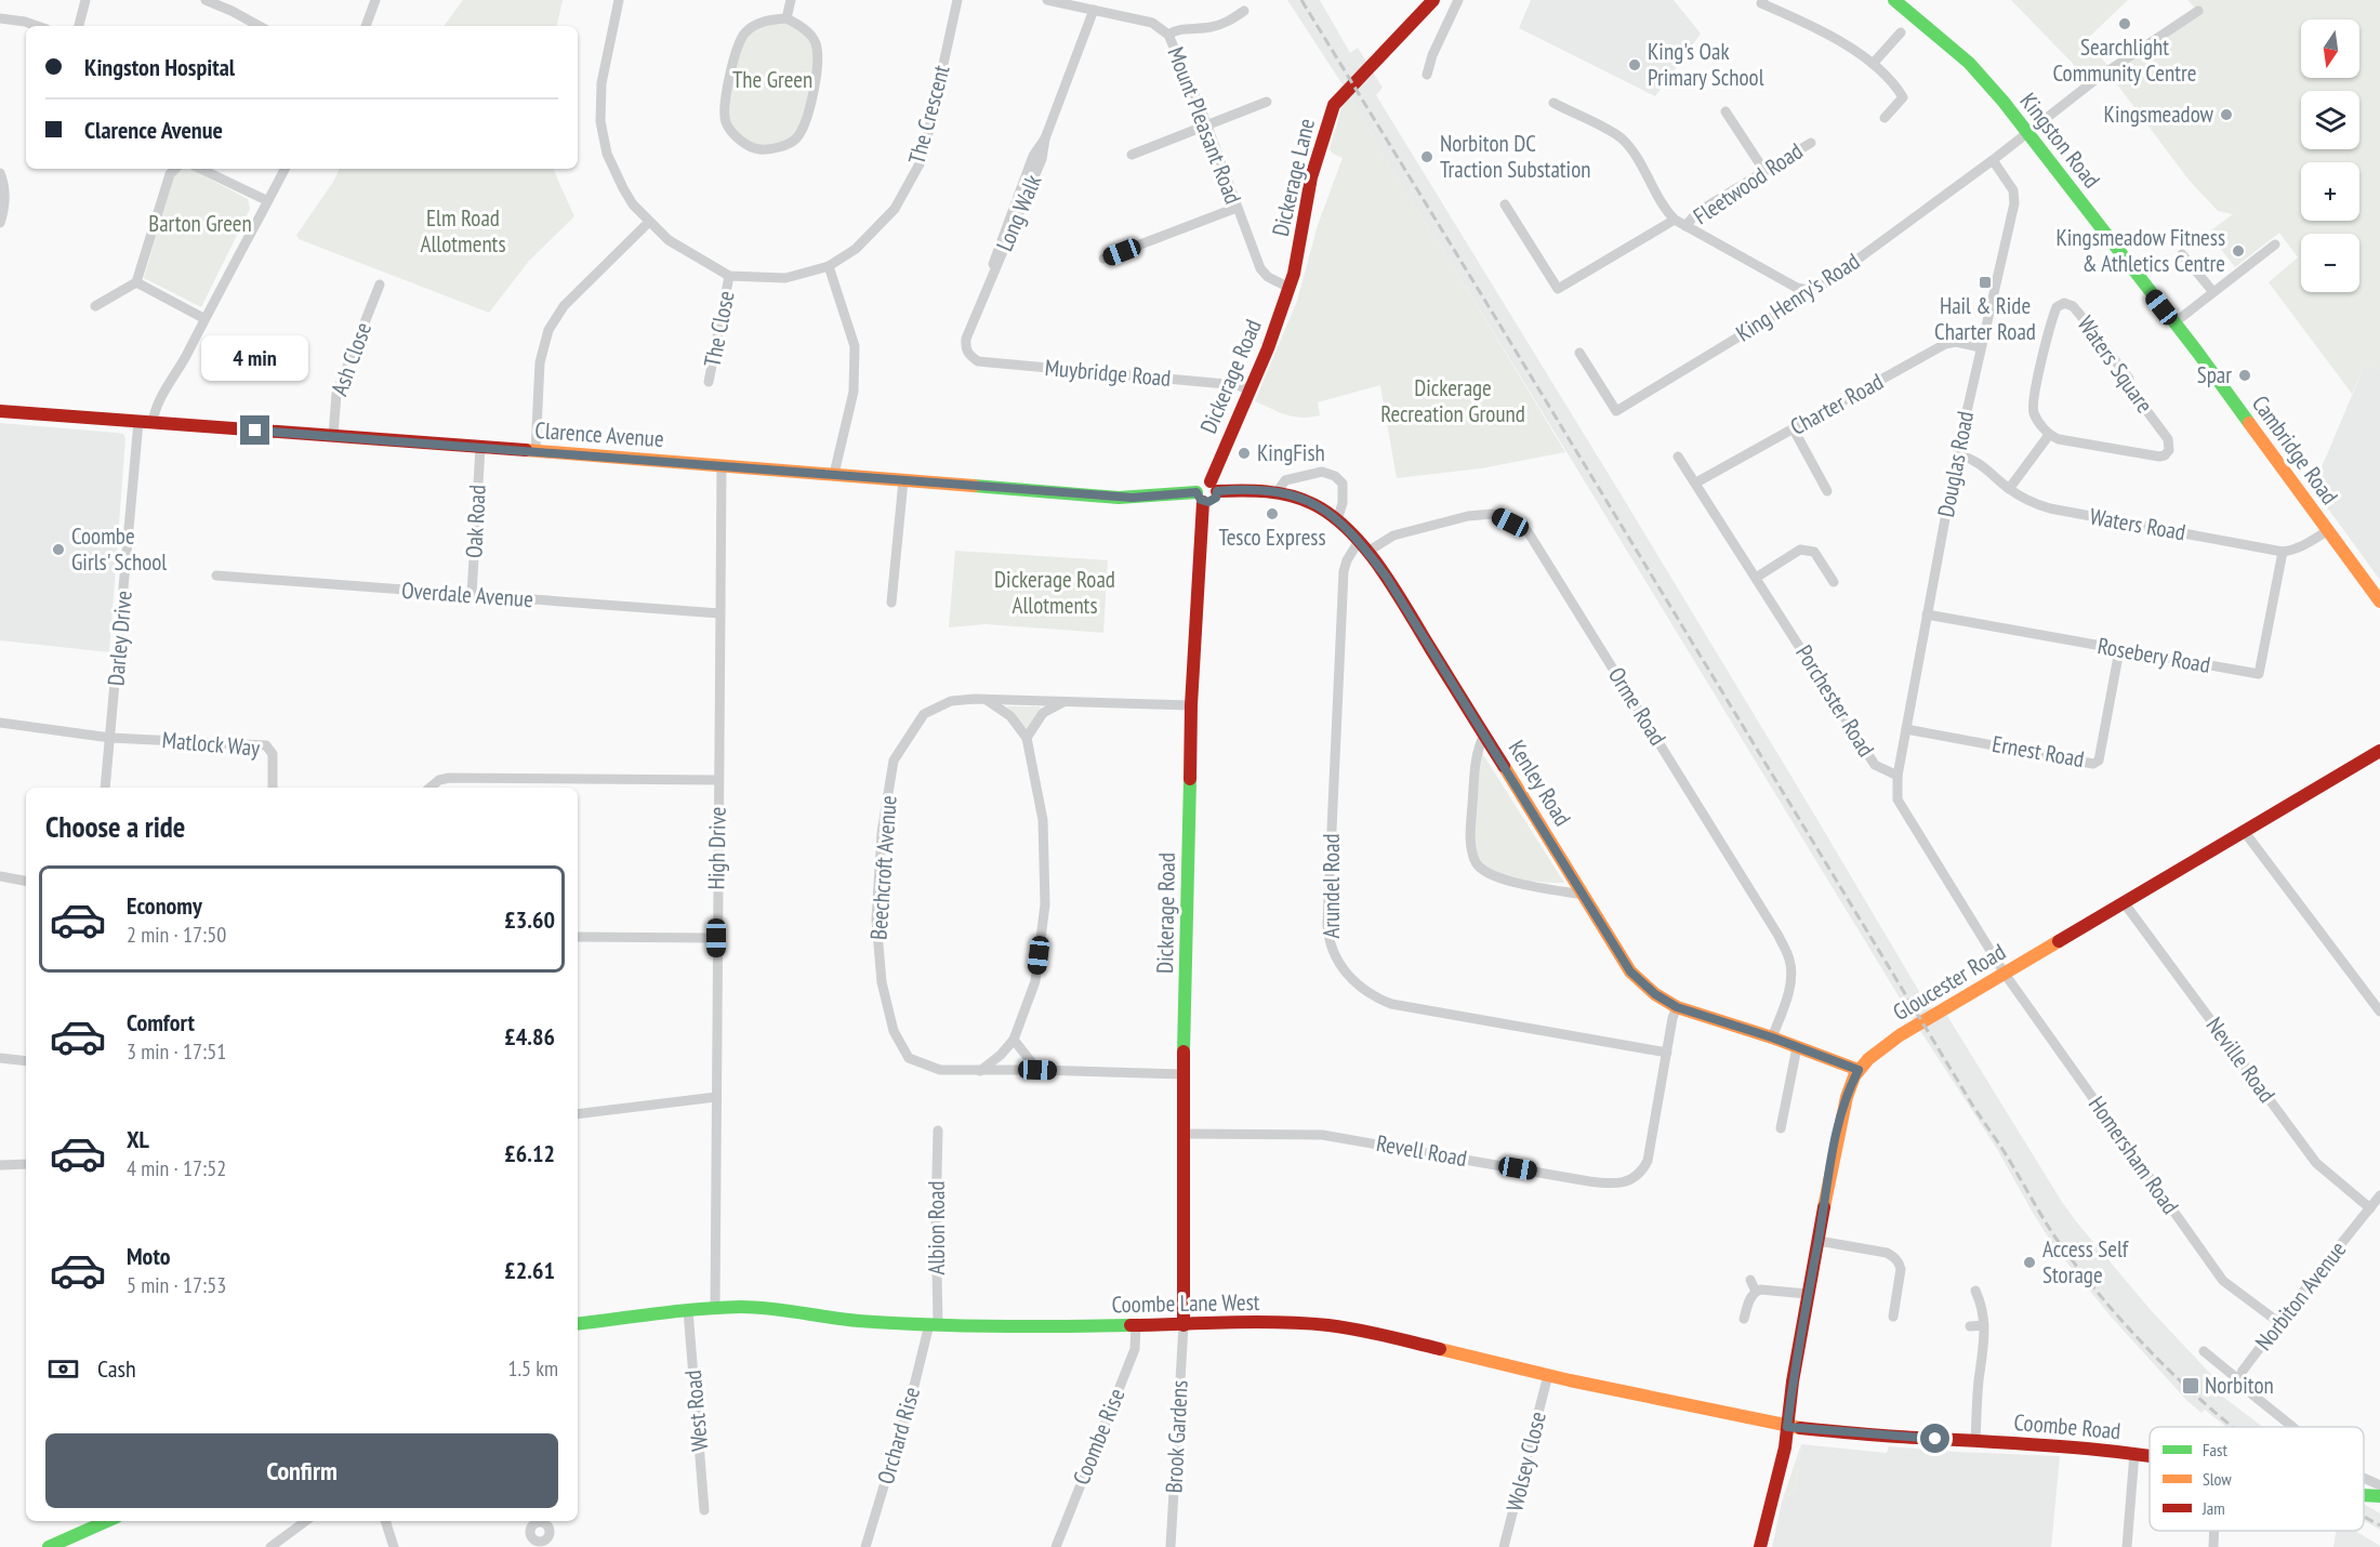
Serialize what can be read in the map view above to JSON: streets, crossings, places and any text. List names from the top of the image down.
{
  "streets": {
    "street": [
      "The Crescent",
      "Mount Pleasant Road",
      "Kingston Road",
      "Dickerage Lane",
      "Fleetwood Road",
      "Long Walk",
      "King Henry's Road",
      "The Close",
      "Ash Close",
      "Waters Square",
      "Muybridge Road",
      "Dickerage Road",
      "Charter Road",
      "Clarence Avenue",
      "Cambridge Road",
      "Douglas Road",
      "Oak Road",
      "Waters Road",
      "Overdale Avenue",
      "Darley Drive",
      "Rosebery Road",
      "Porchester Road",
      "Orme Road",
      "Matlock Way",
      "Ernest Road",
      "Kenley Road",
      "High Drive",
      "Beechcroft Avenue",
      "Arundel Road",
      "Gloucester Road",
      "Neville Road",
      "Revell Road",
      "Homersham Road",
      "Albion Road",
      "Norbiton Avenue",
      "Coombe Lane West",
      "West Road",
      "Coombe Road",
      "Orchard Rise",
      "Coombe Rise",
      "Brook Gardens",
      "Wolsey Close"
    ]
  },
  "crossings": [
    ["The Crescent", "The Close"],
    ["Mount Pleasant Road", "Dickerage Lane"],
    ["Mount Pleasant Road", "Long Walk"],
    ["Mount Pleasant Road", "Dickerage Road"],
    ["Kingston Road", "King Henry's Road"],
    ["Kingston Road", "Cambridge Road"],
    ["Dickerage Lane", "Dickerage Road"],
    ["Long Walk", "Muybridge Road"],
    ["King Henry's Road", "Douglas Road"],
    ["Ash Close", "Clarence Avenue"],
    ["Muybridge Road", "Dickerage Road"],
    ["Dickerage Road", "Clarence Avenue"],
    ["Dickerage Road", "Kenley Road"],
    ["Dickerage Road", "Beechcroft Avenue"],
    ["Dickerage Road", "Revell Road"],
    ["Dickerage Road", "Coombe Lane West"],
    ["Dickerage Road", "Brook Gardens"],
    ["Charter Road", "Douglas Road"],
    ["Charter Road", "Porchester Road"],
    ["Clarence Avenue", "Oak Road"],
    ["Clarence Avenue", "Darley Drive"],
    ["Clarence Avenue", "High Drive"],
    ["Douglas Road", "Waters Road"],
    ["Douglas Road", "Rosebery Road"],
    ["Douglas Road", "Porchester Road"],
    ["Douglas Road", "Ernest Road"],
    ["Oak Road", "Overdale Avenue"],
    ["Waters Road", "Rosebery Road"],
    ["Overdale Avenue", "High Drive"],
    ["Darley Drive", "Matlock Way"],
    ["Rosebery Road", "Ernest Road"],
    ["Porchester Road", "Gloucester Road"],
    ["Porchester Road", "Homersham Road"],
    ["Orme Road", "Kenley Road"],
    ["Orme Road", "Arundel Road"],
    ["Kenley Road", "Arundel Road"],
    ["Kenley Road", "Gloucester Road"],
    ["Kenley Road", "Revell Road"],
    ["High Drive", "Coombe Lane West"],
    ["Arundel Road", "Revell Road"],
    ["Gloucester Road", "Neville Road"],
    ["Gloucester Road", "Homersham Road"],
    ["Gloucester Road", "Coombe Lane West"],
    ["Gloucester Road", "Coombe Road"],
    ["Neville Road", "Norbiton Avenue"],
    ["Homersham Road", "Norbiton Avenue"],
    ["Albion Road", "Coombe Lane West"],
    ["Albion Road", "Orchard Rise"],
    ["Coombe Lane West", "West Road"],
    ["Coombe Lane West", "Coombe Road"],
    ["Coombe Lane West", "Orchard Rise"],
    ["Coombe Lane West", "Coombe Rise"],
    ["Coombe Lane West", "Brook Gardens"],
    ["Coombe Lane West", "Wolsey Close"]
  ],
  "parks": [
    "The Green",
    "Elm Road Allotments",
    "Barton Green",
    "Dickerage Recreation Ground",
    "Dickerage Road Allotments"
  ],
  "places": {
    "other": [
      "Searchlight Community Centre",
      "King's Oak Primary School",
      "Kingsmeadow",
      "Norbiton DC Traction Substation",
      "Kingsmeadow Fitness & Athletics Centre",
      "Spar",
      "KingFish",
      "Tesco Express",
      "Coombe Girls' School",
      "Access Self Storage"
    ],
    "transit": ["Hail & Ride Charter Road", "Norbiton"]
  },
  "legend": ["Fast", "Slow", "Jam"],
  "north": "bottom",
  "page": {
    "map_buttons": ["+", "−"],
    "banner": ["Kingston Hospital", "Clarence Avenue"],
    "bubble": "4 min",
    "heading": "Choose a ride",
    "list": [
      {
        "name": "Economy",
        "note": "2 min · 17:50",
        "value": "£3.60"
      },
      {
        "name": "Comfort",
        "note": "3 min · 17:51",
        "value": "£4.86"
      },
      {
        "name": "XL",
        "note": "4 min · 17:52",
        "value": "£6.12"
      },
      {
        "name": "Moto",
        "note": "5 min · 17:53",
        "value": "£2.61"
      }
    ],
    "pay": ["Cash", "1.5 km"],
    "buttons": "Confirm"
  }
}
